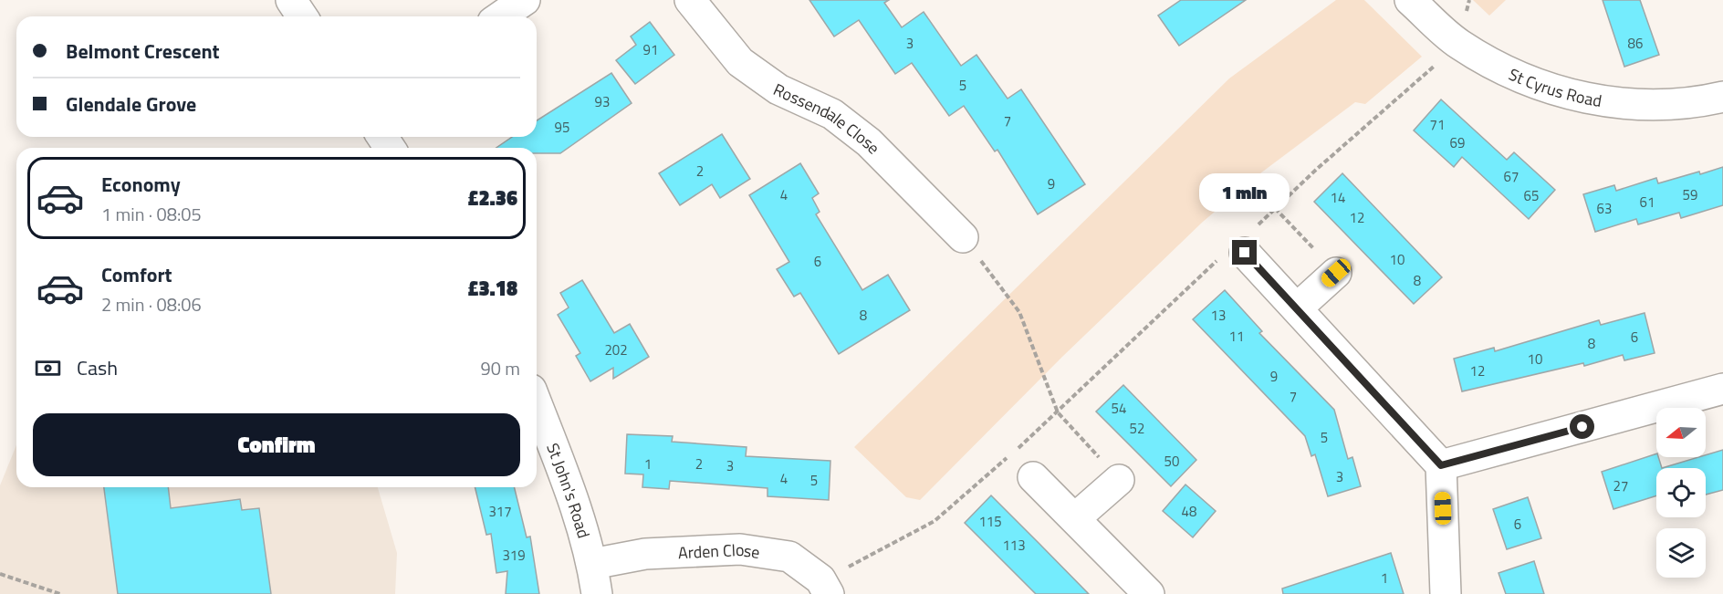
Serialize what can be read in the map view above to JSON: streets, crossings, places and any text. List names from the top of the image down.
{
  "streets": {
    "street": [
      "St Cyrus Road",
      "Rossendale Close",
      "St John's Road",
      "Arden Close"
    ]
  },
  "crossings": [
    ["St John's Road", "Arden Close"]
  ],
  "house_numbers": [
    "3",
    "86",
    "91",
    "5",
    "93",
    "7",
    "71",
    "95",
    "69",
    "2",
    "67",
    "9",
    "4",
    "59",
    "65",
    "14",
    "61",
    "63",
    "12",
    "10",
    "6",
    "8",
    "8",
    "13",
    "11",
    "6",
    "8",
    "202",
    "10",
    "12",
    "9",
    "7",
    "54",
    "52",
    "5",
    "50",
    "1",
    "2",
    "3",
    "3",
    "4",
    "5",
    "27",
    "317",
    "48",
    "115",
    "6",
    "113",
    "319",
    "1"
  ],
  "north": "left",
  "page": {
    "banner": ["Belmont Crescent", "Glendale Grove"],
    "list": [
      {
        "name": "Economy",
        "note": "1 min · 08:05",
        "value": "£2.36"
      },
      {
        "name": "Comfort",
        "note": "2 min · 08:06",
        "value": "£3.18"
      }
    ],
    "bubble": "1 min",
    "pay": ["Cash", "90 m"],
    "buttons": "Confirm"
  }
}
